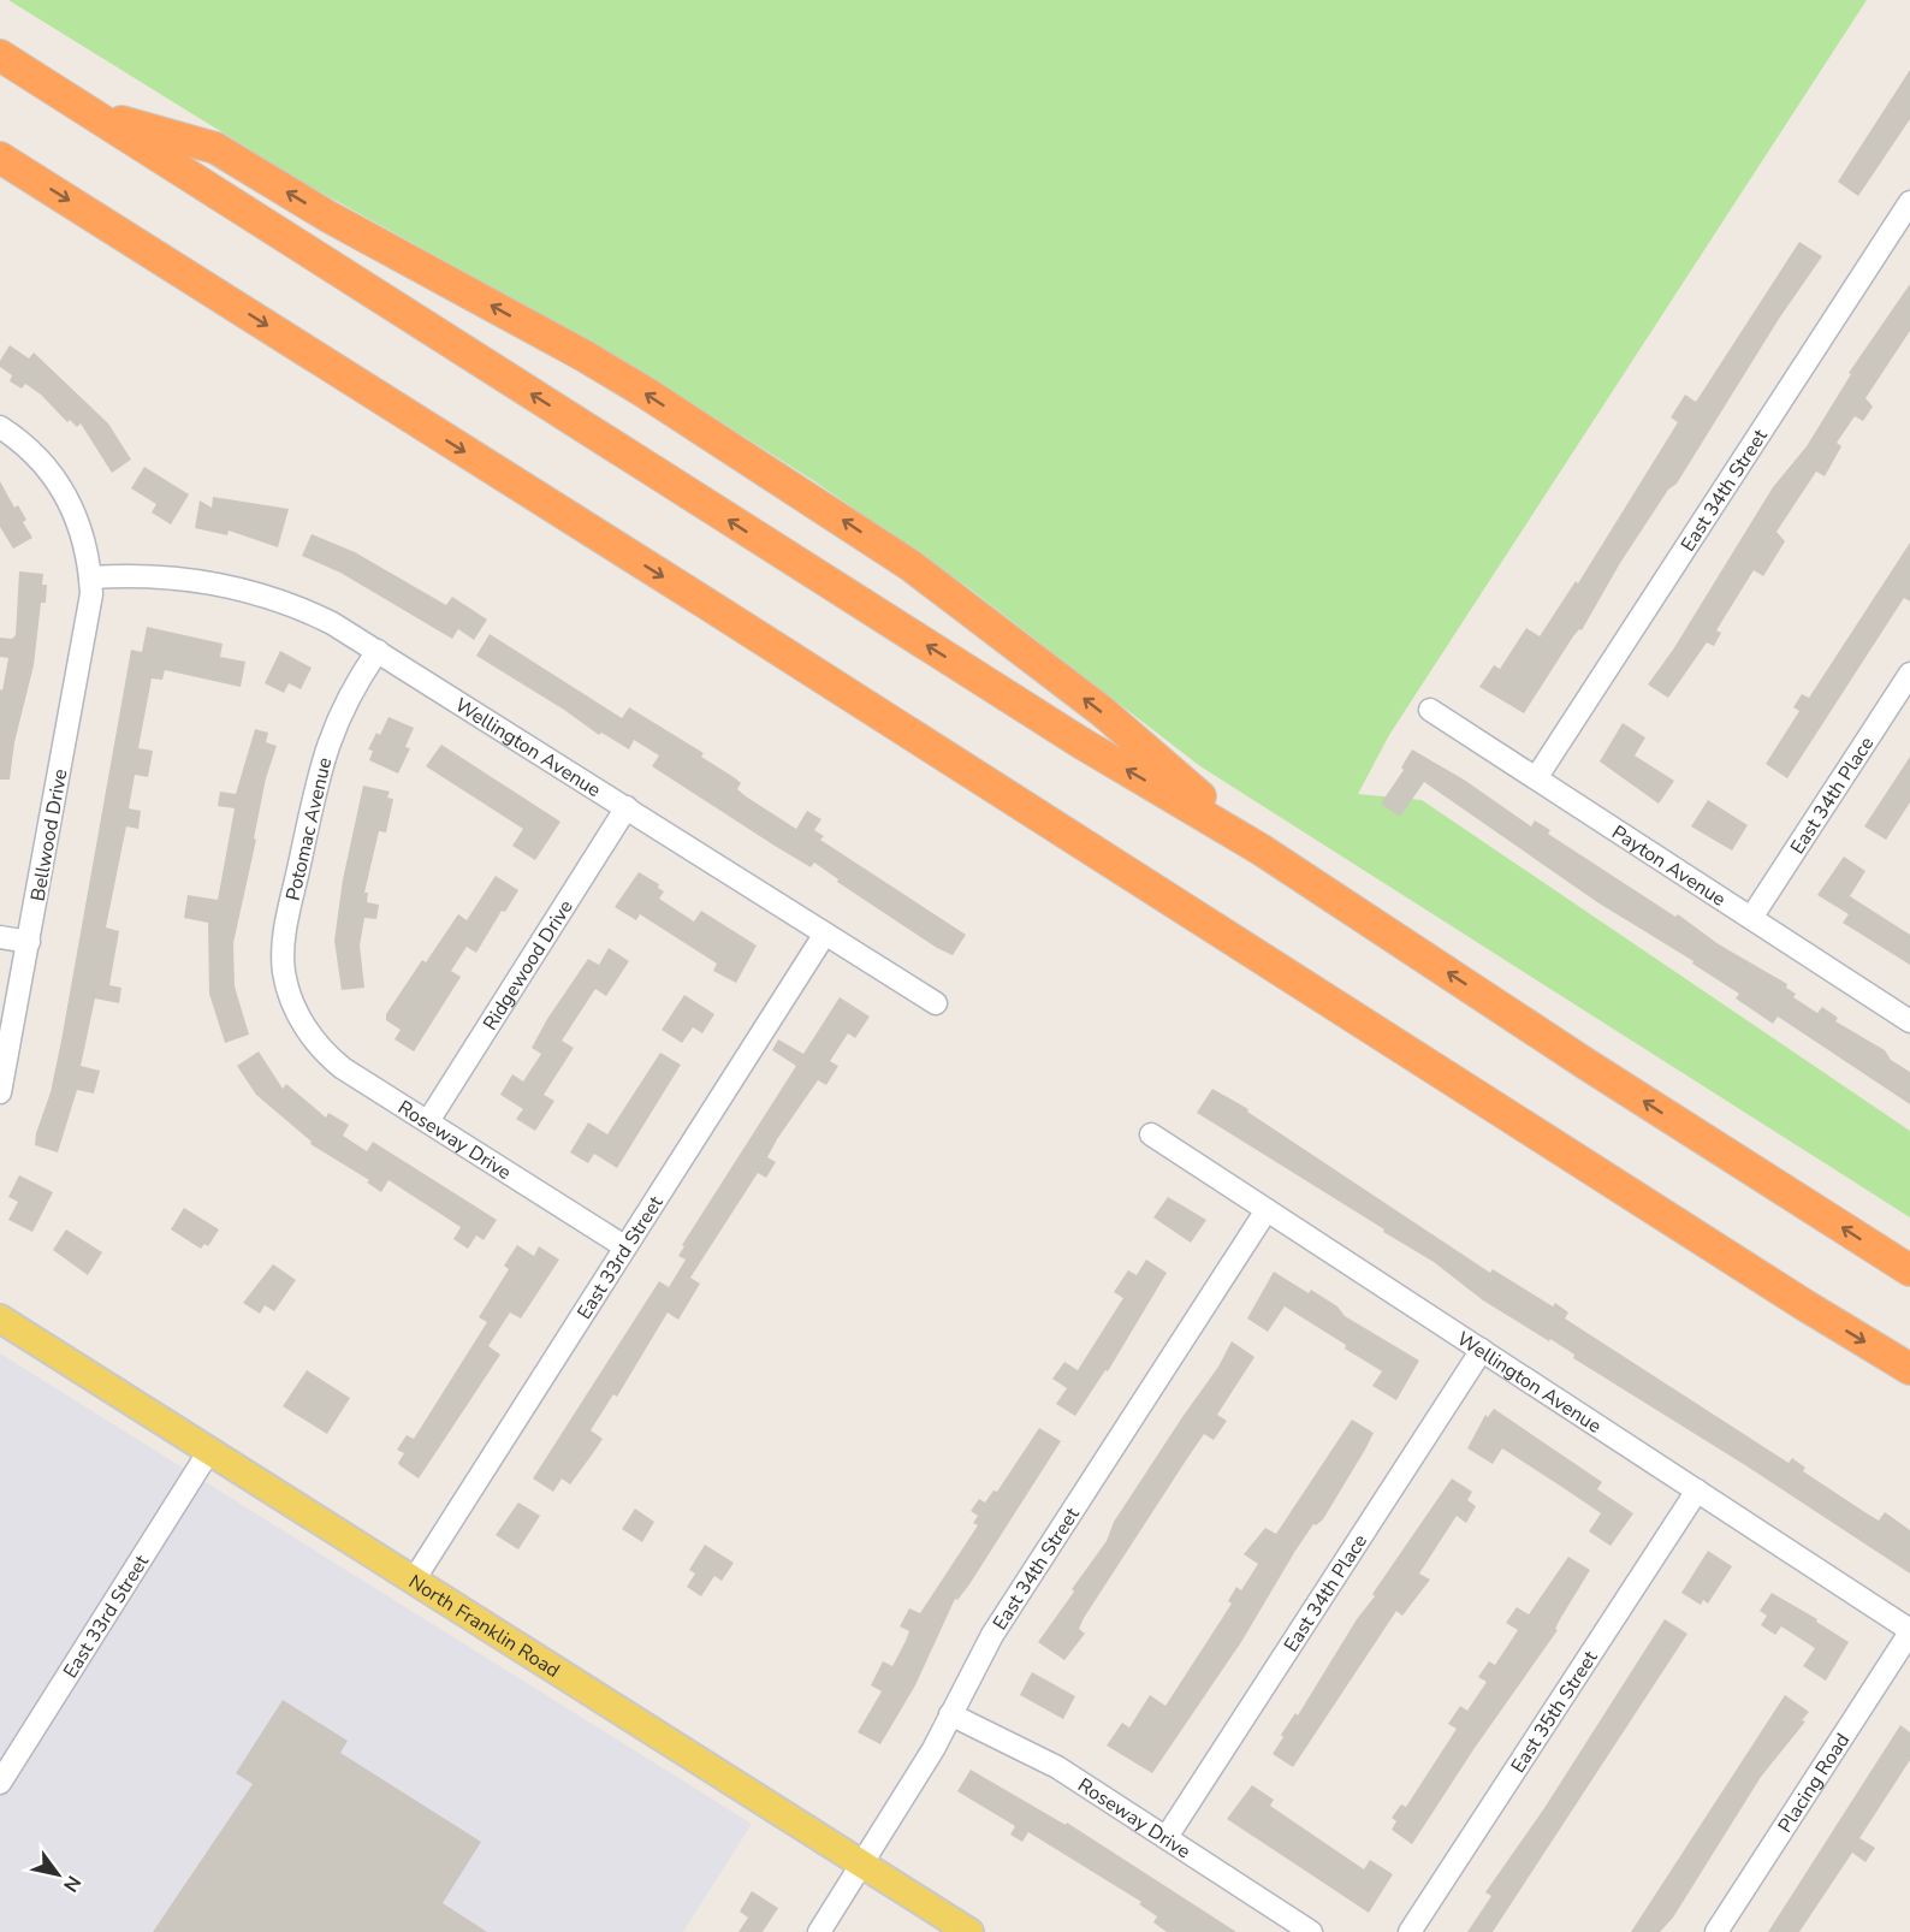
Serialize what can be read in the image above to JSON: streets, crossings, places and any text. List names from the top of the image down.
{
  "streets": {
    "main road": ["North Franklin Road"],
    "street": [
      "East 34th Street",
      "Wellington Avenue",
      "East 34th Place",
      "Potomac Avenue",
      "Bellwood Drive",
      "Payton Avenue",
      "Ridgewood Drive",
      "Roseway Drive",
      "East 33rd Street",
      "East 35th Street",
      "Placing Road"
    ]
  },
  "crossings": [
    ["East 34th Street", "Wellington Avenue"],
    ["East 34th Street", "Payton Avenue"],
    ["East 34th Street", "Roseway Drive"],
    ["East 34th Street", "North Franklin Road"],
    ["Wellington Avenue", "East 34th Place"],
    ["Wellington Avenue", "Potomac Avenue"],
    ["Wellington Avenue", "Bellwood Drive"],
    ["Wellington Avenue", "Ridgewood Drive"],
    ["Wellington Avenue", "East 33rd Street"],
    ["Wellington Avenue", "East 35th Street"],
    ["Wellington Avenue", "Placing Road"],
    ["East 34th Place", "Payton Avenue"],
    ["East 34th Place", "Roseway Drive"],
    ["Potomac Avenue", "Roseway Drive"],
    ["Ridgewood Drive", "Roseway Drive"],
    ["Roseway Drive", "East 33rd Street"],
    ["East 33rd Street", "North Franklin Road"]
  ],
  "north": "bottom right"
}
